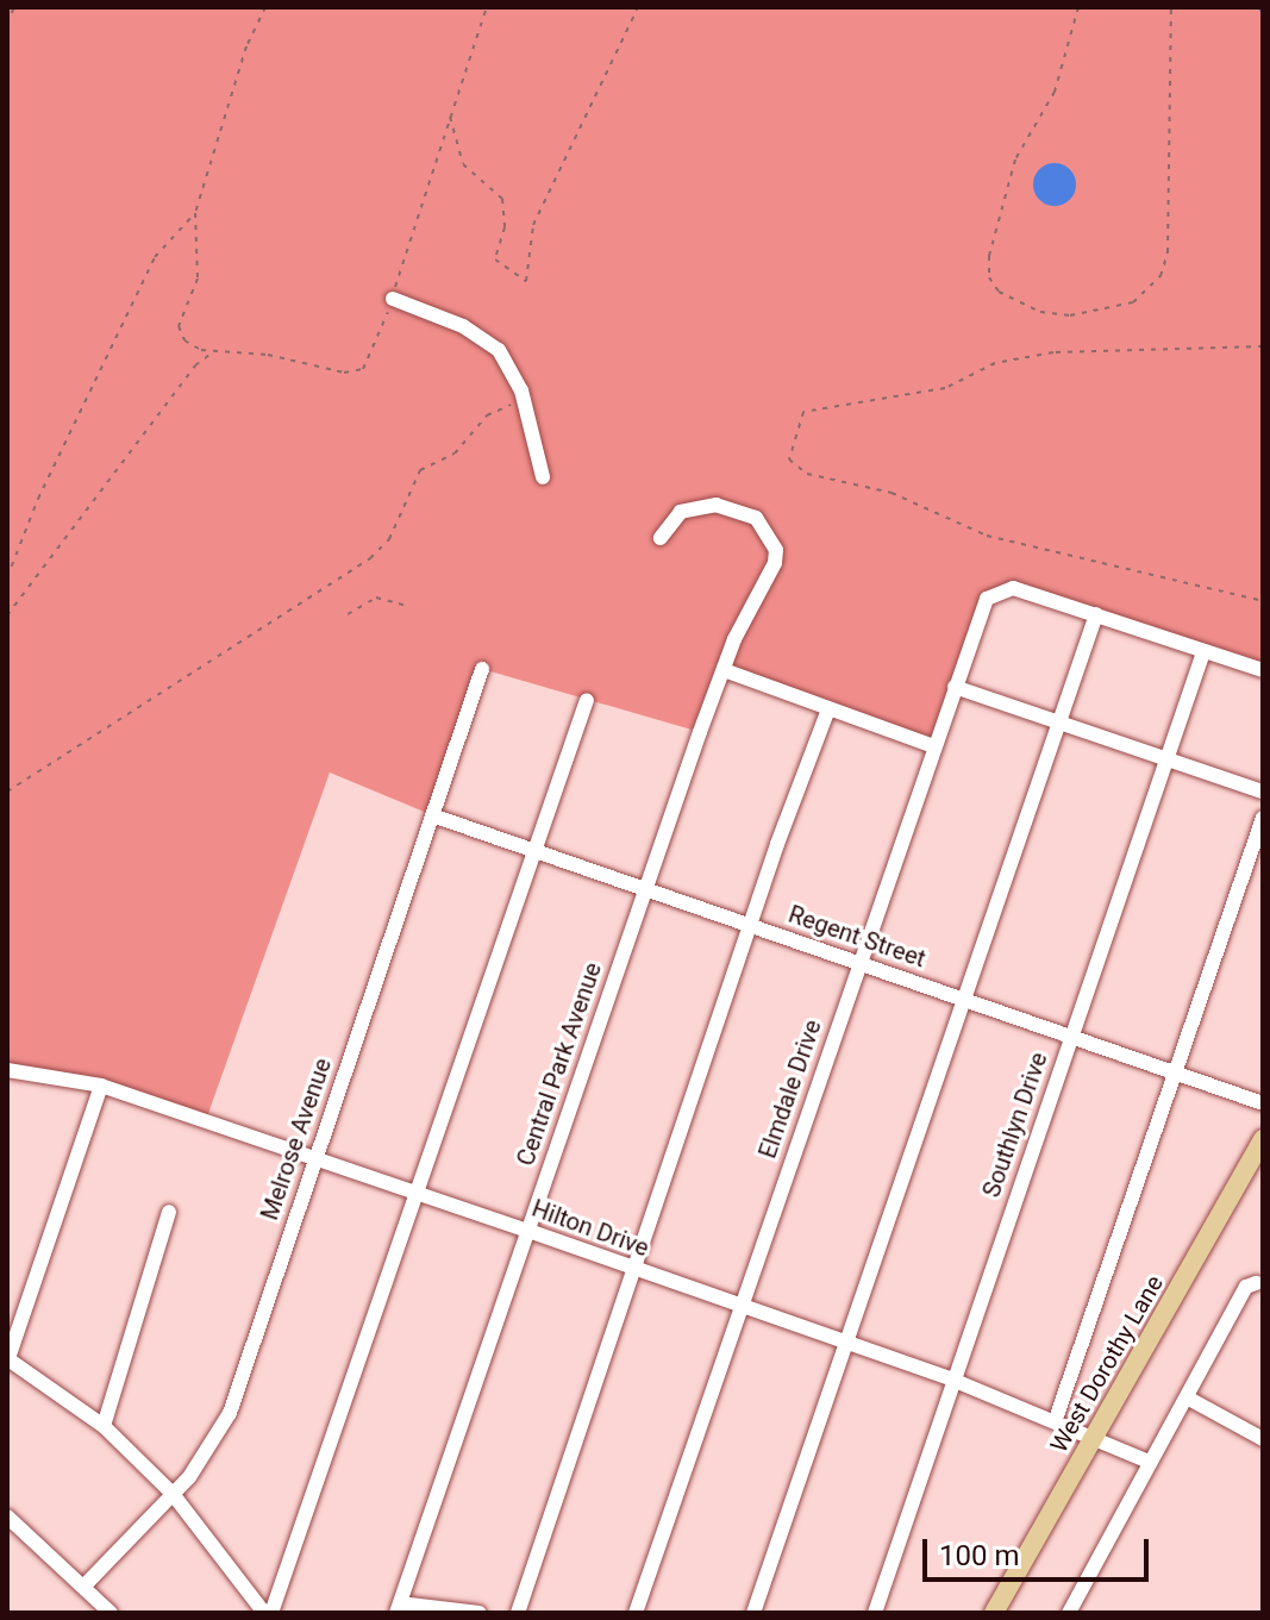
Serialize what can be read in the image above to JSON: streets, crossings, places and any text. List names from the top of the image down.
{
  "streets": {
    "main road": ["West Dorothy Lane"],
    "street": [
      "Regent Street",
      "Central Park Avenue",
      "Elmdale Drive",
      "Southlyn Drive",
      "Melrose Avenue",
      "Hilton Drive"
    ]
  },
  "crossings": [
    ["Regent Street", "Central Park Avenue"],
    ["Regent Street", "Elmdale Drive"],
    ["Regent Street", "Southlyn Drive"],
    ["Regent Street", "Melrose Avenue"],
    ["Central Park Avenue", "Hilton Drive"],
    ["Elmdale Drive", "Hilton Drive"],
    ["Southlyn Drive", "Hilton Drive"],
    ["Melrose Avenue", "Hilton Drive"],
    ["Hilton Drive", "West Dorothy Lane"]
  ],
  "scale_bar": "100 m"
}
